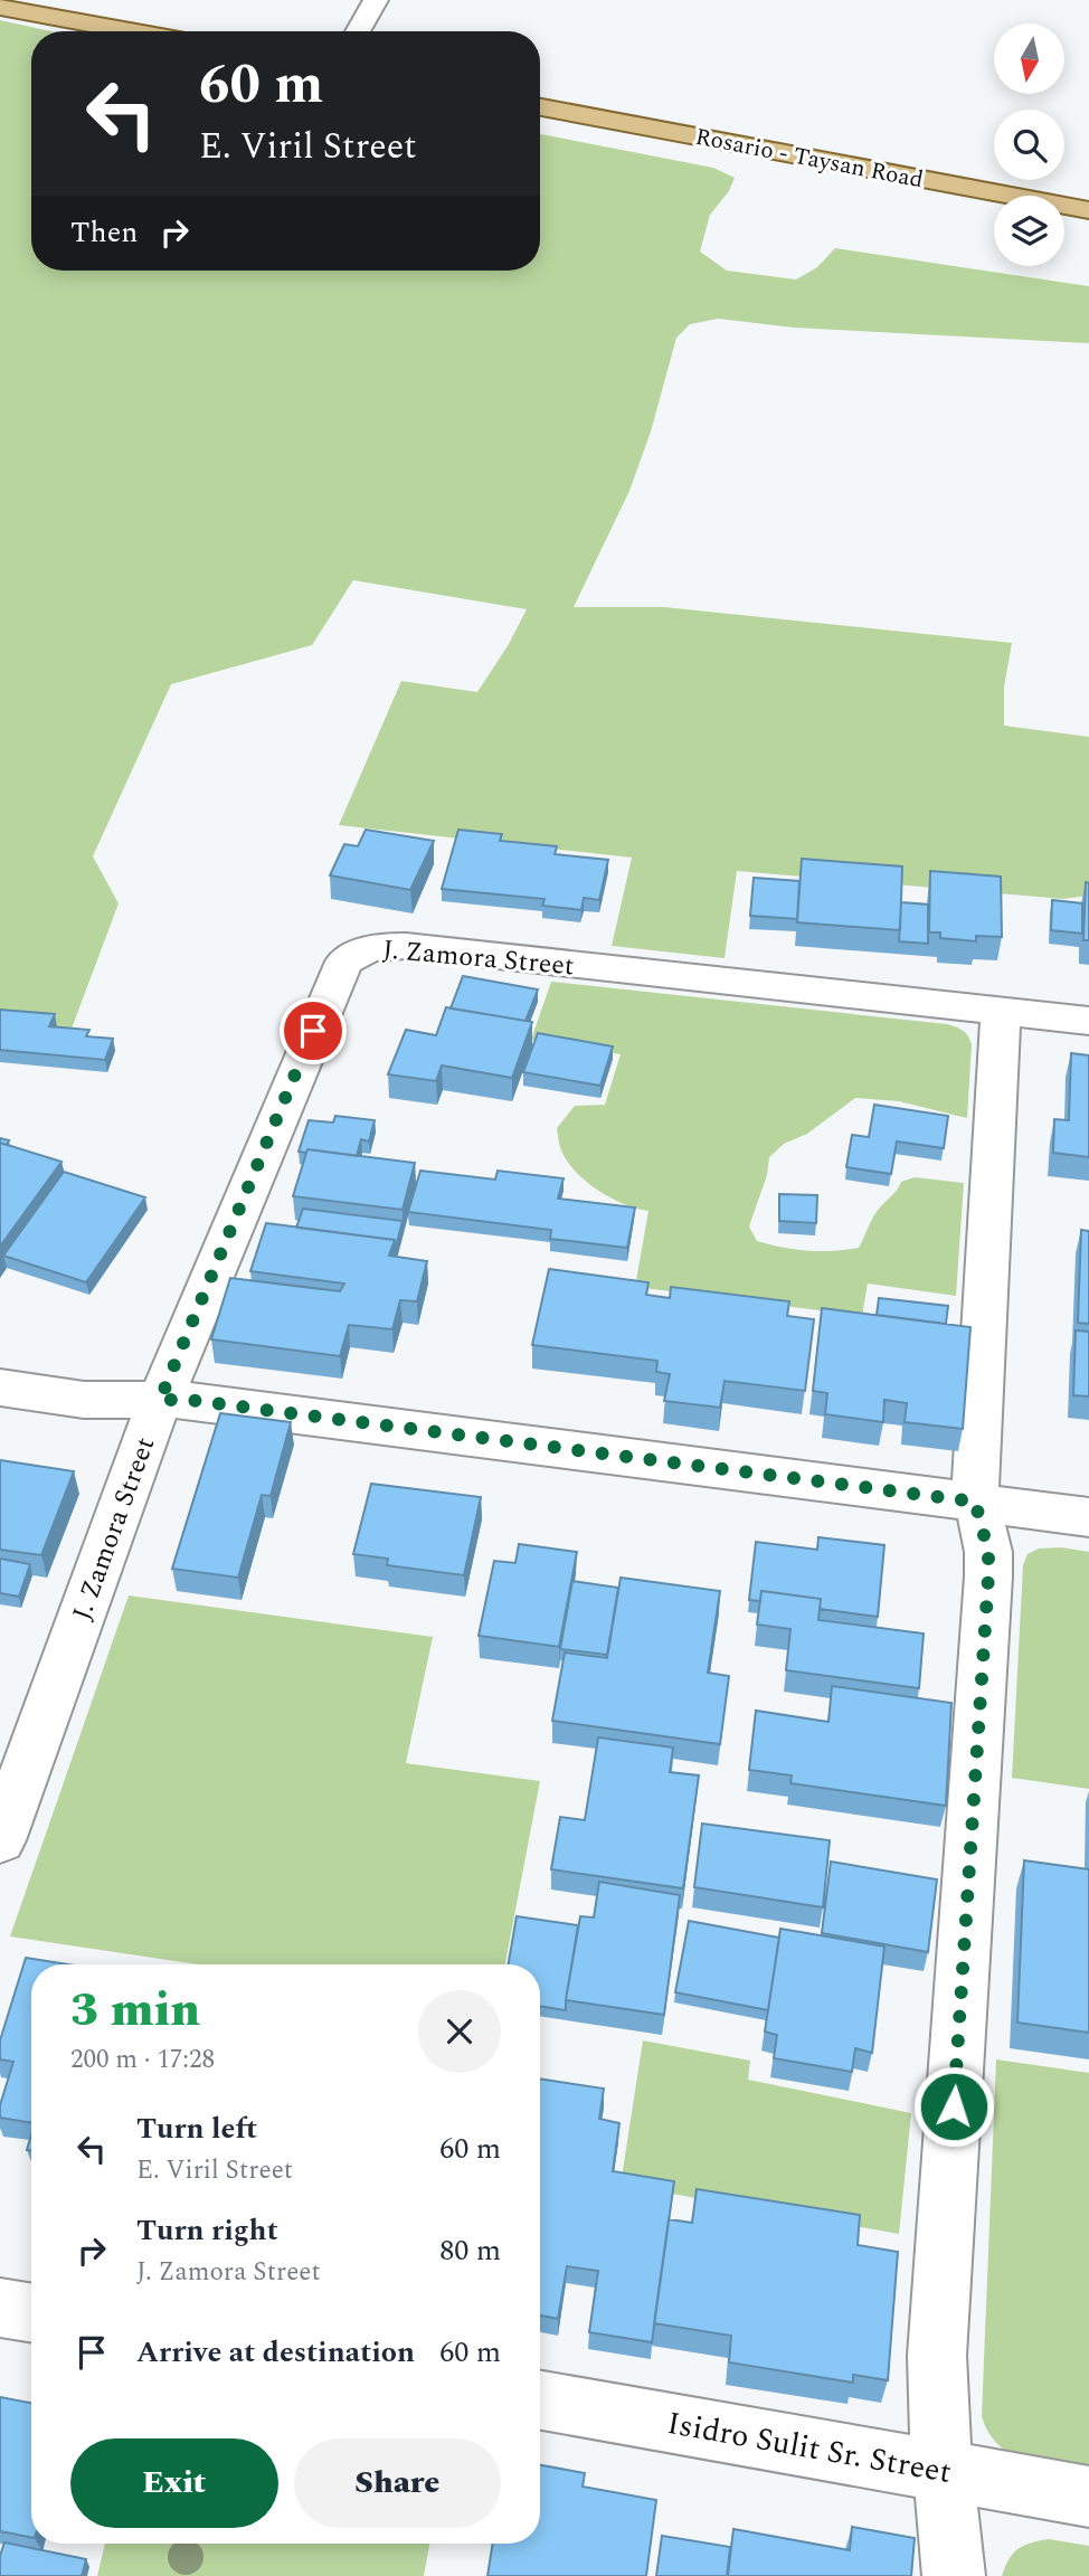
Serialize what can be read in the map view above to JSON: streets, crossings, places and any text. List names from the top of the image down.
{
  "streets": {
    "main road": ["Rosario - Taysan Road"],
    "street": ["J. Zamora Street", "Isidro Sulit Sr. Street"]
  },
  "north": "bottom",
  "page": {
    "turn": ["60 m", "E. Viril Street"],
    "then": "Then",
    "heading": ["3 min", "200 m · 17:28"],
    "list": [
      {
        "name": "Turn left",
        "note": "E. Viril Street",
        "value": "60 m"
      },
      {
        "name": "Turn right",
        "note": "J. Zamora Street",
        "value": "80 m"
      },
      {
        "name": "Arrive at destination",
        "value": "60 m"
      }
    ],
    "buttons": ["Exit", "Share"]
  }
}
